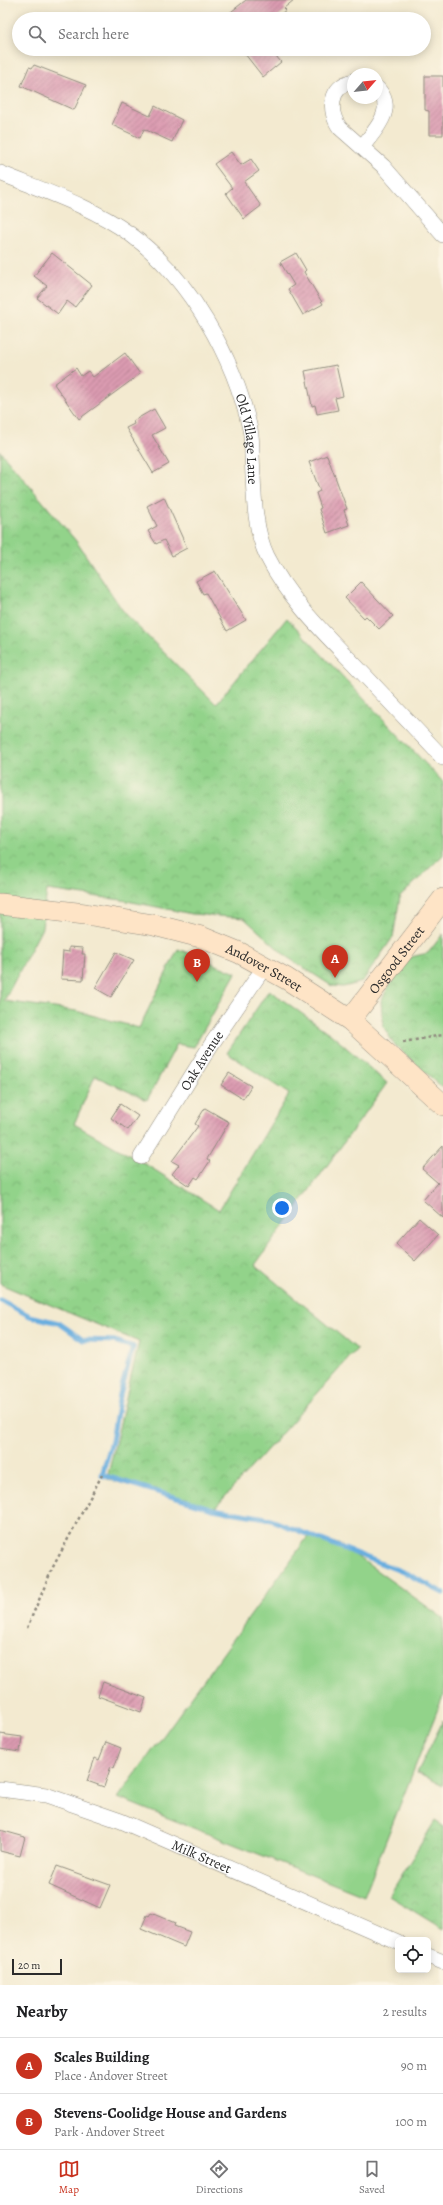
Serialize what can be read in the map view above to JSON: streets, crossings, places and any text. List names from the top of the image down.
{
  "streets": {
    "main road": ["Osgood Street", "Andover Street"],
    "street": ["Old Village Lane", "Oak Avenue", "Milk Street"]
  },
  "crossings": [
    ["Osgood Street", "Andover Street"],
    ["Andover Street", "Oak Avenue"]
  ],
  "scale_bar": "20 m",
  "north": "top right",
  "page": {
    "search": "Search here",
    "pins": ["A", "B"],
    "scale": "20 m",
    "heading": ["Nearby", "2 results"],
    "list": [
      {
        "mark": "A",
        "name": "Scales Building",
        "note": "Place · Andover Street",
        "value": "90 m"
      },
      {
        "mark": "B",
        "name": "Stevens-Coolidge House and Gardens",
        "note": "Park · Andover Street",
        "value": "100 m"
      }
    ],
    "nav": ["Map", "Directions", "Saved"]
  }
}
